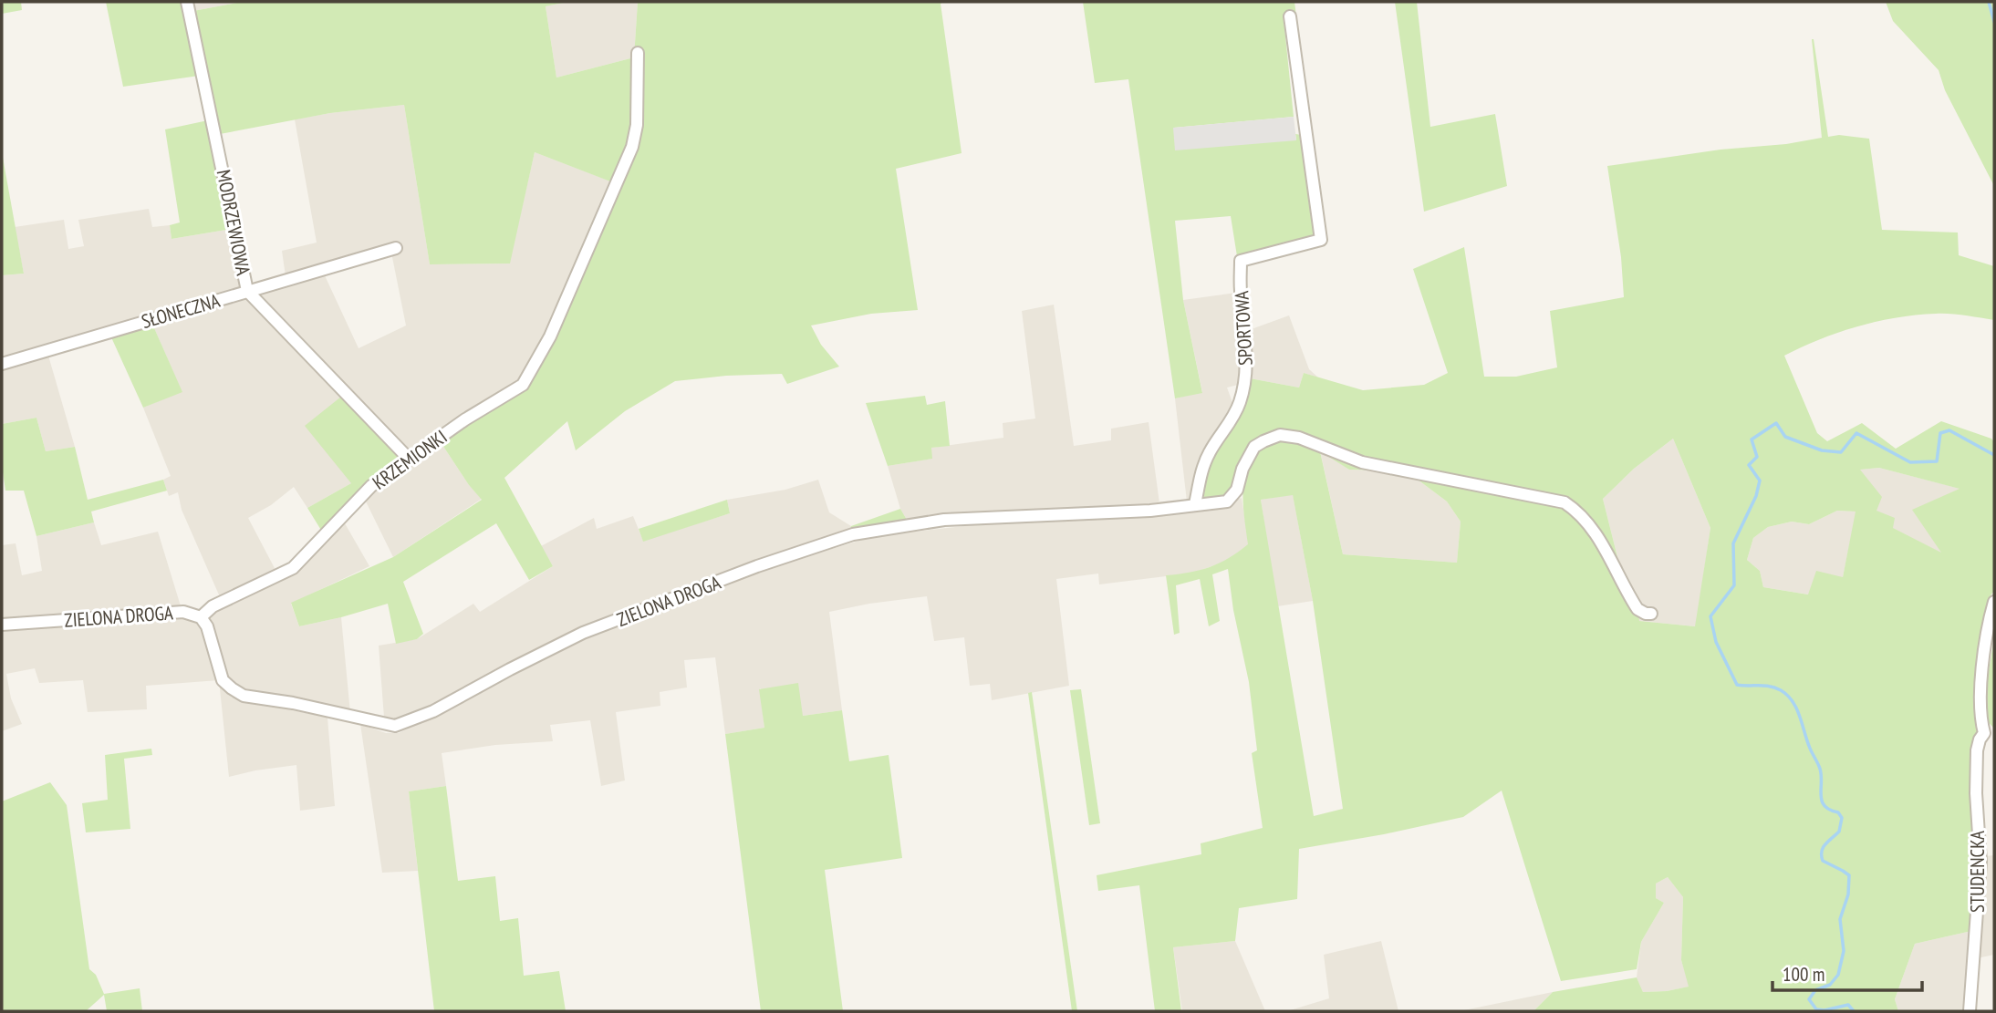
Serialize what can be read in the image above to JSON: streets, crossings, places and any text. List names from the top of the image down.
{
  "streets": {
    "street": [
      "MODRZEWIOWA",
      "SŁONECZNA",
      "SPORTOWA",
      "KRZEMIONKI",
      "ZIELONA DROGA",
      "STUDENCKA"
    ]
  },
  "crossings": [
    ["MODRZEWIOWA", "SŁONECZNA"],
    ["MODRZEWIOWA", "KRZEMIONKI"],
    ["SPORTOWA", "ZIELONA DROGA"],
    ["KRZEMIONKI", "ZIELONA DROGA"]
  ],
  "scale_bar": "100 m"
}
